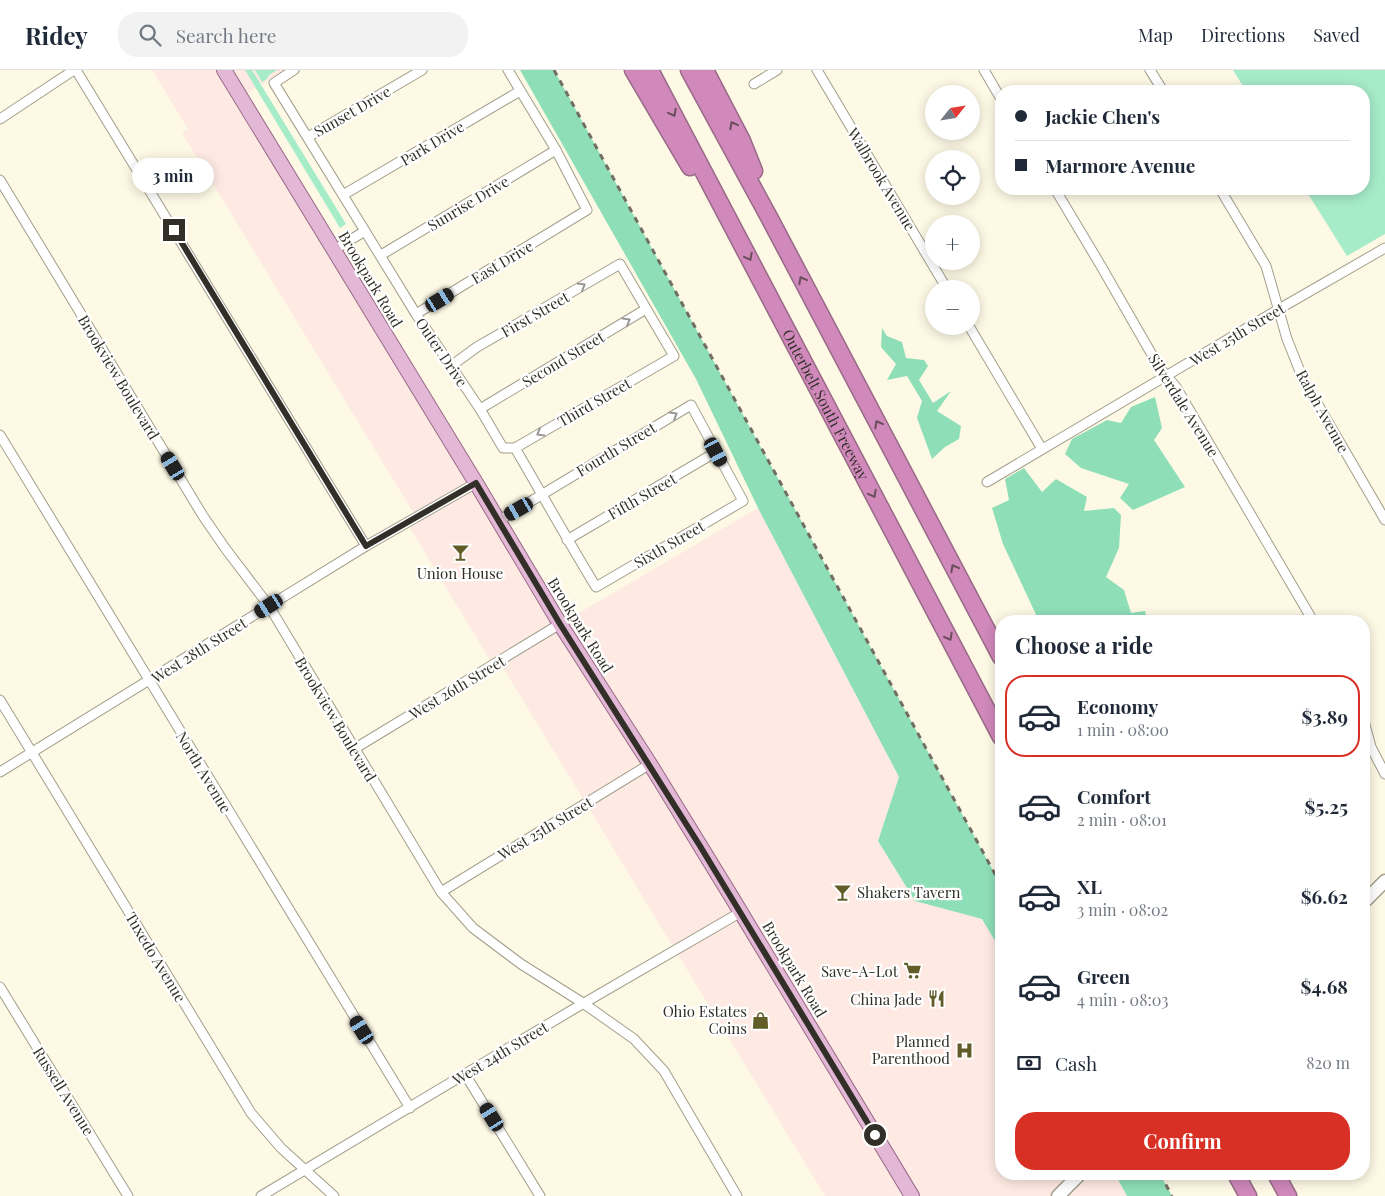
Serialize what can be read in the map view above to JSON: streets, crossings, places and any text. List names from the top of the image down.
{
  "streets": {
    "highway": ["Outerbelt South Freeway"],
    "main road": ["Brookpark Road"],
    "street": [
      "Sunset Drive",
      "Park Drive",
      "Walbrook Avenue",
      "Sunrise Drive",
      "East Drive",
      "First Street",
      "West 25th Street",
      "Outer Drive",
      "Second Street",
      "Brookview Boulevard",
      "Third Street",
      "Silverdale Avenue",
      "Ralph Avenue",
      "Fourth Street",
      "Fifth Street",
      "Sixth Street",
      "West 28th Street",
      "West 26th Street",
      "North Avenue",
      "Tuxedo Avenue",
      "West 24th Street",
      "Russell Avenue"
    ]
  },
  "crossings": [
    ["Sunset Drive", "Outer Drive"],
    ["Park Drive", "Outer Drive"],
    ["Sunrise Drive", "East Drive"],
    ["Sunrise Drive", "Outer Drive"],
    ["East Drive", "Outer Drive"],
    ["Brookpark Road", "West 25th Street"],
    ["Brookpark Road", "Fourth Street"],
    ["Brookpark Road", "West 28th Street"],
    ["Brookpark Road", "West 26th Street"],
    ["Brookpark Road", "West 24th Street"],
    ["First Street", "Outer Drive"],
    ["First Street", "Second Street"],
    ["First Street", "Third Street"],
    ["West 25th Street", "Brookview Boulevard"],
    ["West 25th Street", "Silverdale Avenue"],
    ["West 25th Street", "Ralph Avenue"],
    ["Outer Drive", "Second Street"],
    ["Outer Drive", "Third Street"],
    ["Outer Drive", "Fourth Street"],
    ["Outer Drive", "Fifth Street"],
    ["Outer Drive", "Sixth Street"],
    ["Second Street", "Third Street"],
    ["Brookview Boulevard", "West 28th Street"],
    ["Brookview Boulevard", "West 26th Street"],
    ["Brookview Boulevard", "West 24th Street"],
    ["Fourth Street", "Fifth Street"],
    ["Fourth Street", "Sixth Street"],
    ["Fifth Street", "Sixth Street"],
    ["West 28th Street", "North Avenue"],
    ["West 28th Street", "Tuxedo Avenue"],
    ["North Avenue", "West 24th Street"],
    ["Tuxedo Avenue", "West 24th Street"]
  ],
  "one_way": ["First Street", "Second Street", "Third Street"],
  "places": {
    "bar": ["Union House", "Shakers Tavern"],
    "supermarket": ["Save-A-Lot"],
    "restaurant": ["China Jade"],
    "shop": ["Ohio Estates Coins"],
    "hospital": ["Planned Parenthood"]
  },
  "north": "top right",
  "page": {
    "header": "Ridey",
    "search": "Search here",
    "nav": ["Map", "Directions", "Saved"],
    "map_buttons": ["+", "−"],
    "banner": ["Jackie Chen's", "Marmore Avenue"],
    "bubble": "3 min",
    "heading": "Choose a ride",
    "list": [
      {
        "name": "Economy",
        "note": "1 min · 08:00",
        "value": "$3.89"
      },
      {
        "name": "Comfort",
        "note": "2 min · 08:01",
        "value": "$5.25"
      },
      {
        "name": "XL",
        "note": "3 min · 08:02",
        "value": "$6.62"
      },
      {
        "name": "Green",
        "note": "4 min · 08:03",
        "value": "$4.68"
      }
    ],
    "pay": ["Cash", "820 m"],
    "buttons": "Confirm"
  }
}
